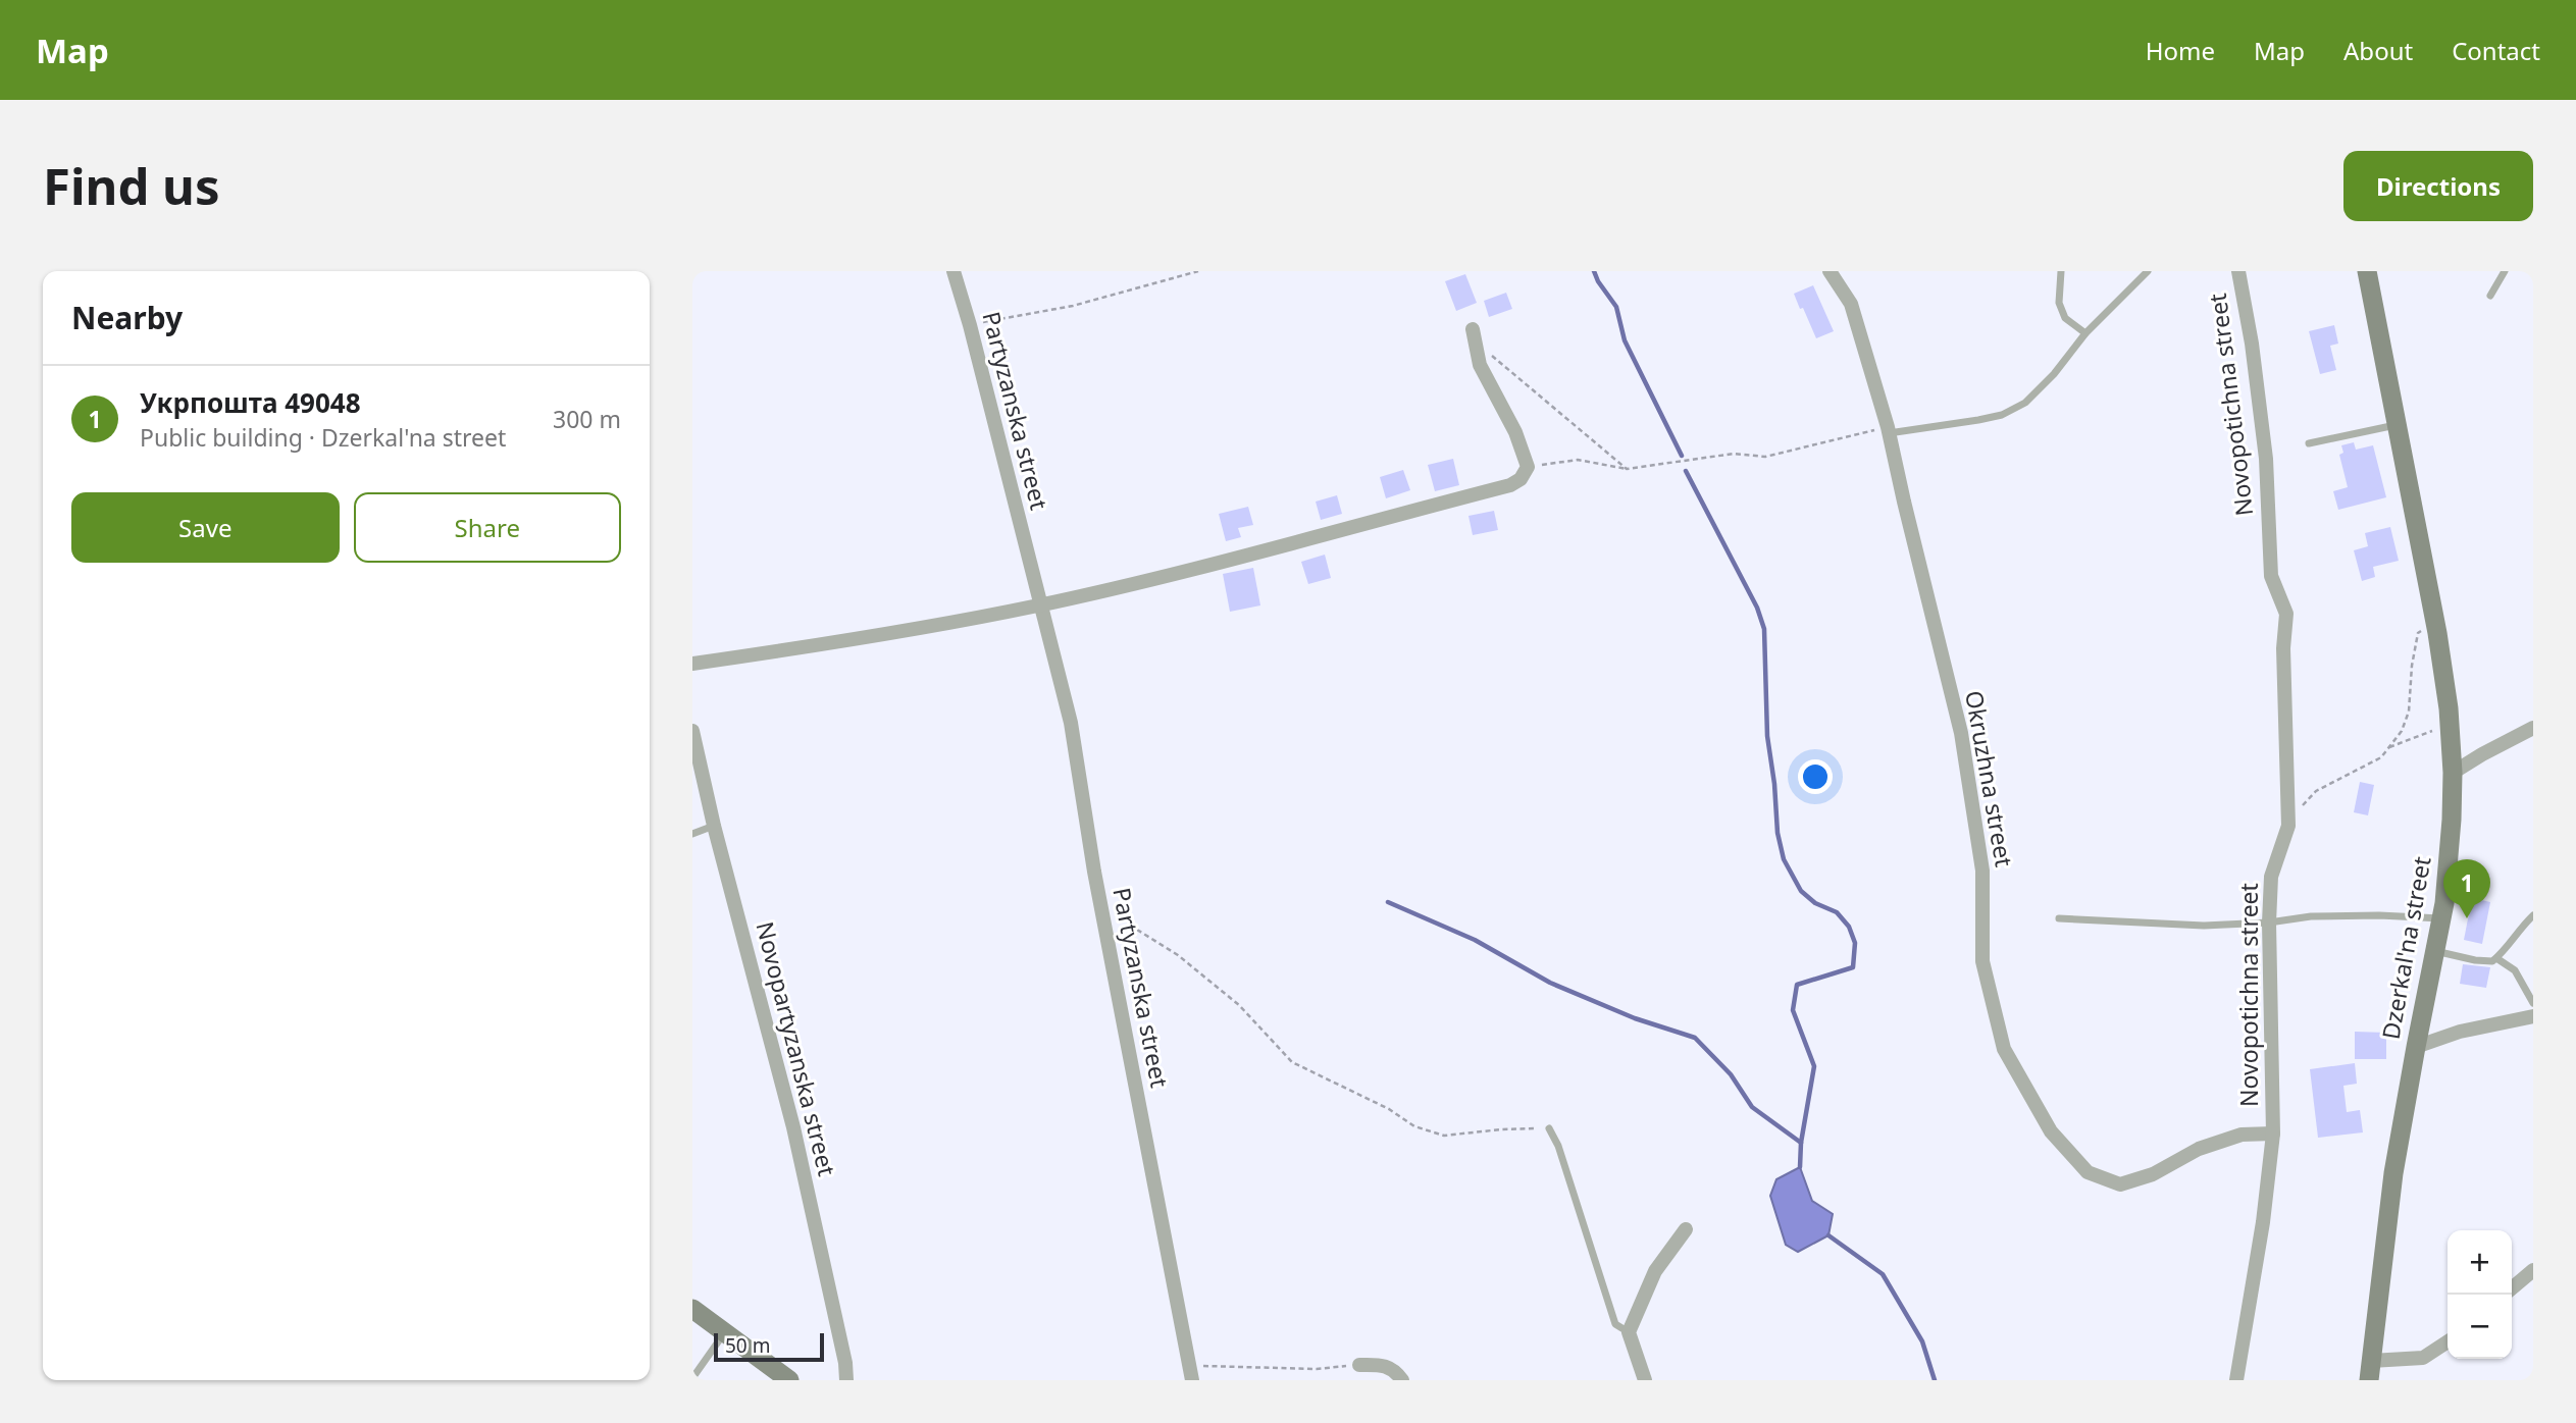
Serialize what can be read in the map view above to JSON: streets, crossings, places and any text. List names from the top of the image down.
{
  "streets": {
    "street": [
      "Novopotichna street",
      "Partyzanska street",
      "Okruzhna street",
      "Dzerkal'na street",
      "Novopartyzanska street"
    ]
  },
  "crossings": [
    ["Novopotichna street", "Okruzhna street"]
  ],
  "scale_bar": "50 m",
  "page": {
    "header": "Map",
    "nav": [
      "Home",
      "Map",
      "About",
      "Contact"
    ],
    "buttons": [
      "Directions",
      ["Save", "Share"]
    ],
    "title": "Find us",
    "heading": "Nearby",
    "list": [
      {
        "mark": "1",
        "name": "Укрпошта 49048",
        "note": "Public building · Dzerkal'na street",
        "value": "300 m"
      }
    ],
    "pins": "1",
    "map_buttons": ["+", "−"],
    "scale": "50 m"
  }
}
